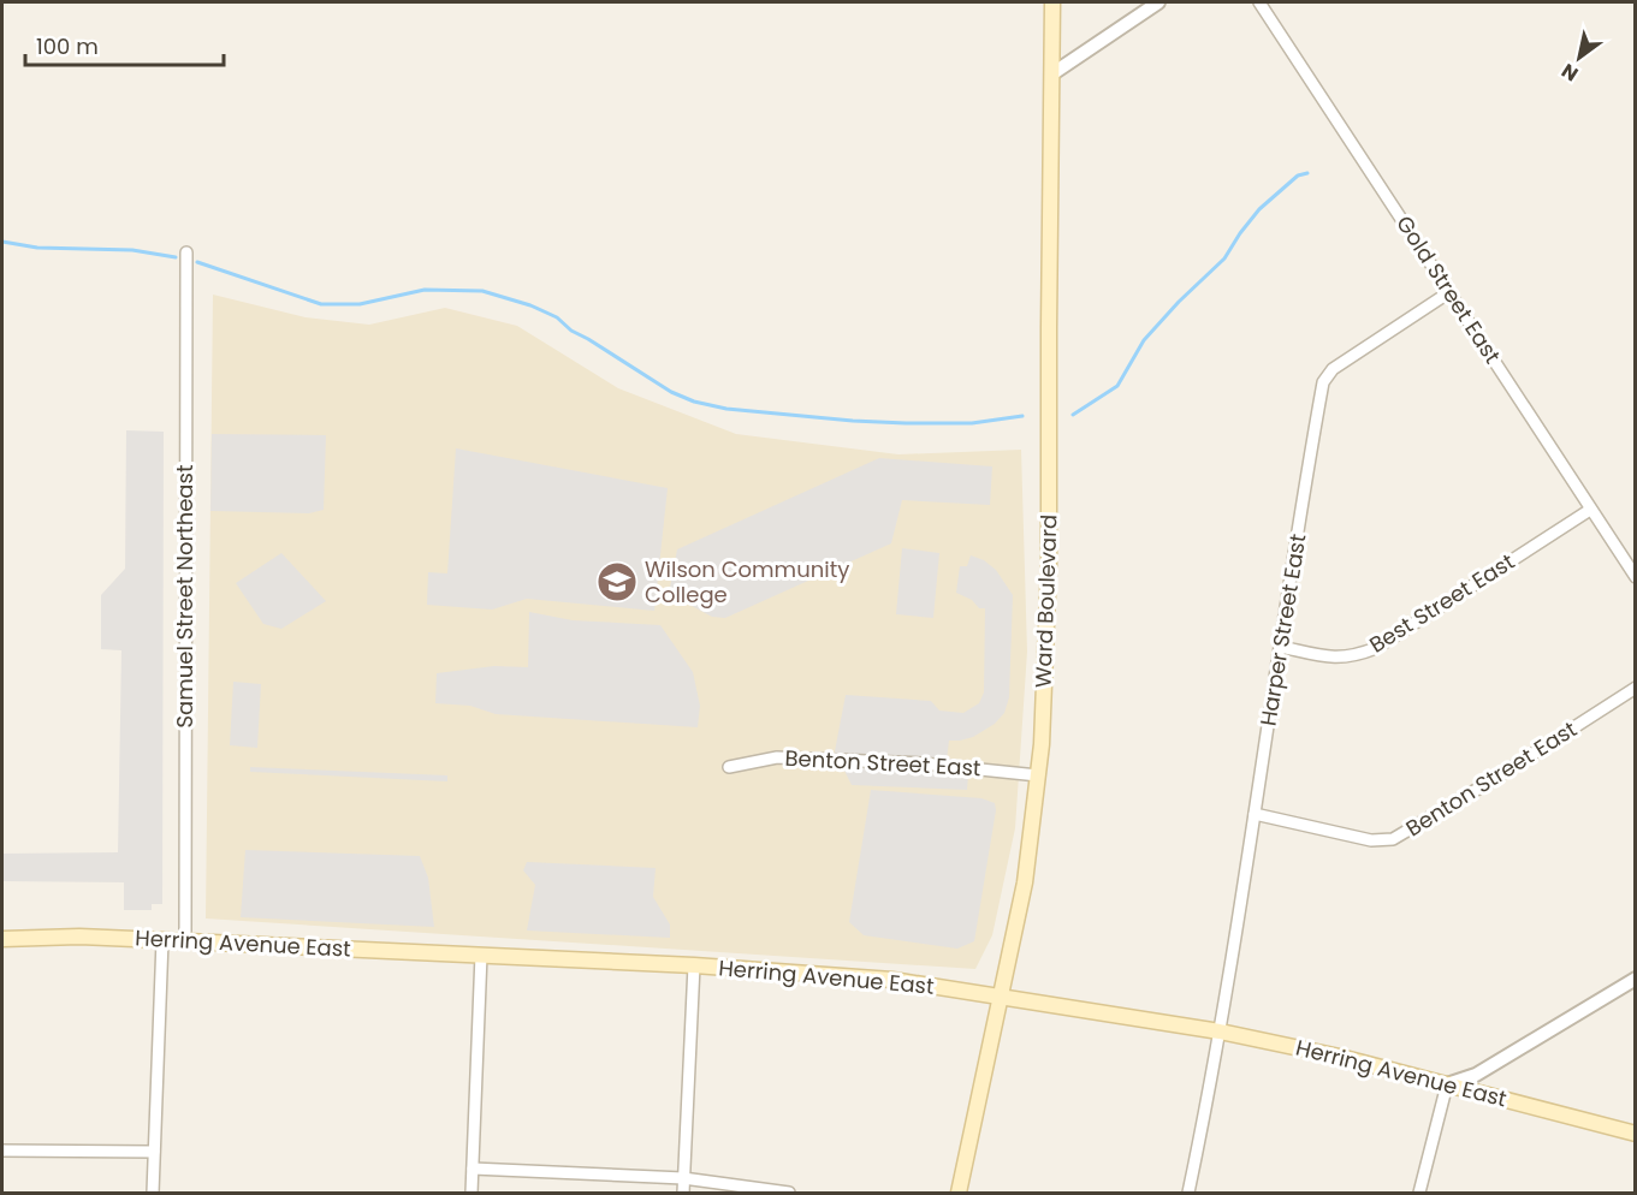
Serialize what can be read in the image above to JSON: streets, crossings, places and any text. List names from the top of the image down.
{
  "streets": {
    "main road": ["Ward Boulevard", "Herring Avenue East"],
    "street": [
      "Gold Street East",
      "Samuel Street Northeast",
      "Best Street East",
      "Harper Street East",
      "Benton Street East"
    ]
  },
  "crossings": [
    ["Gold Street East", "Best Street East"],
    ["Gold Street East", "Harper Street East"],
    ["Samuel Street Northeast", "Herring Avenue East"],
    ["Ward Boulevard", "Benton Street East"],
    ["Ward Boulevard", "Herring Avenue East"],
    ["Best Street East", "Harper Street East"],
    ["Harper Street East", "Benton Street East"],
    ["Harper Street East", "Herring Avenue East"]
  ],
  "places": {
    "school or university": ["Wilson Community College"]
  },
  "scale_bar": "100 m",
  "north": "bottom left"
}
